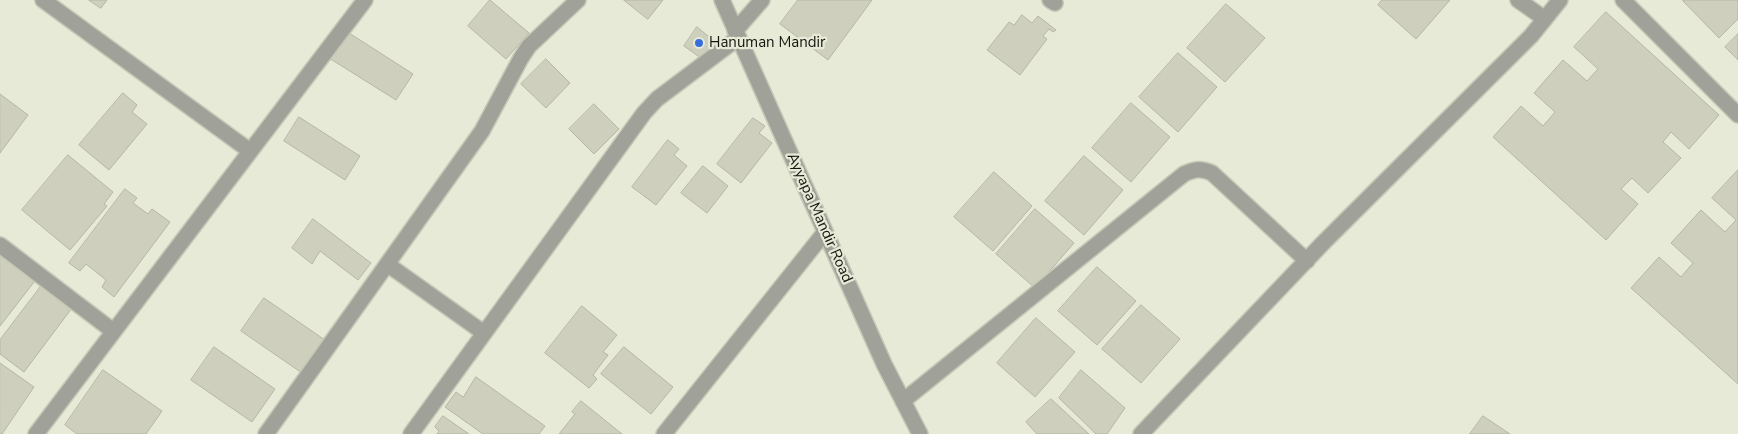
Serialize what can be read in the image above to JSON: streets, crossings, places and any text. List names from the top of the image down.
{
  "streets": {
    "street": ["Ayyapa Mandir Road"]
  },
  "places": ["Hanuman Mandir"]
}
